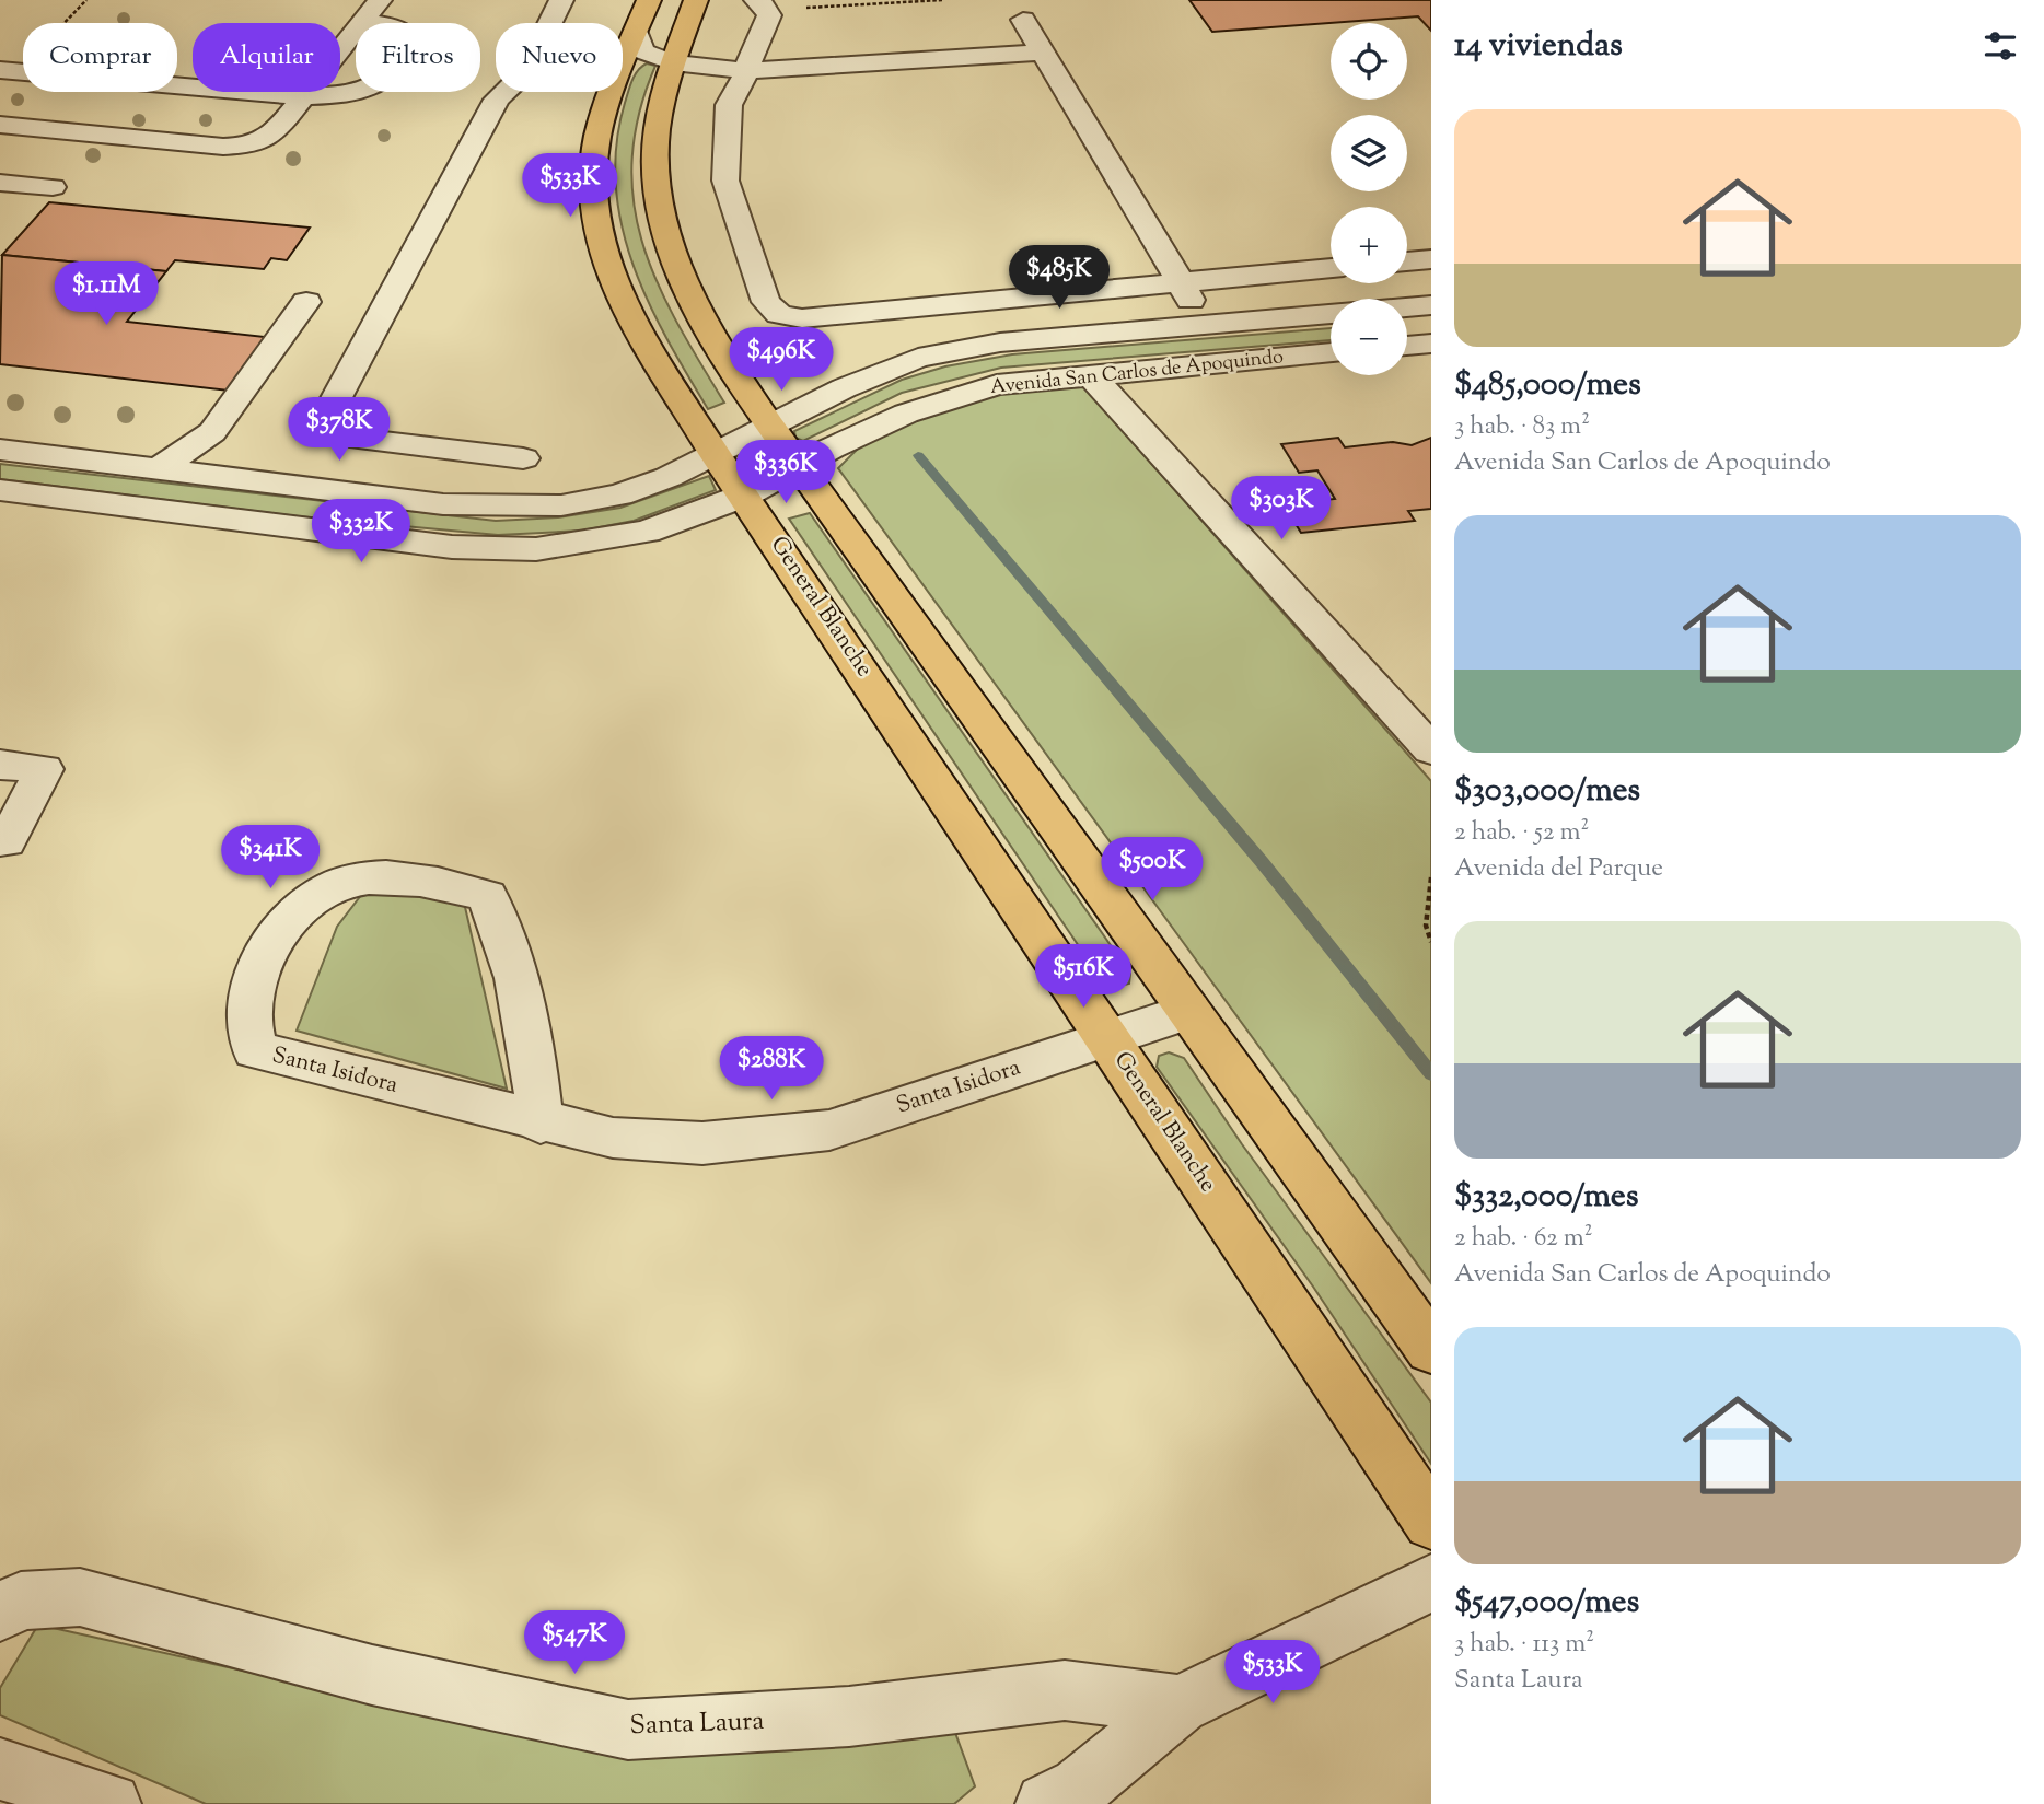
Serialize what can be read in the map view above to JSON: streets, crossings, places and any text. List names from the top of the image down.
{
  "streets": {
    "main road": ["General Blanche"],
    "street": ["Avenida San Carlos de Apoquindo", "Santa Isidora", "Santa Laura"]
  },
  "crossings": [
    ["Avenida San Carlos de Apoquindo", "General Blanche"],
    ["General Blanche", "Santa Isidora"]
  ],
  "page": {
    "heading": "14 viviendas",
    "map_buttons": ["+", "−"],
    "chip": [
      "Comprar",
      "Alquilar",
      "Filtros",
      "Nuevo"
    ],
    "list": [
      {
        "name": "$485,000/mes",
        "note": "3 hab. · 83 m² · Avenida San Carlos de Apoquindo"
      },
      {
        "name": "$303,000/mes",
        "note": "2 hab. · 52 m² · Avenida del Parque"
      },
      {
        "name": "$332,000/mes",
        "note": "2 hab. · 62 m² · Avenida San Carlos de Apoquindo"
      },
      {
        "name": "$547,000/mes",
        "note": "3 hab. · 113 m² · Santa Laura"
      }
    ],
    "price": [
      "$533K",
      "$485K",
      "$1.11M",
      "$496K",
      "$378K",
      "$336K",
      "$303K",
      "$332K",
      "$341K",
      "$500K",
      "$516K",
      "$288K",
      "$547K",
      "$533K"
    ]
  }
}
